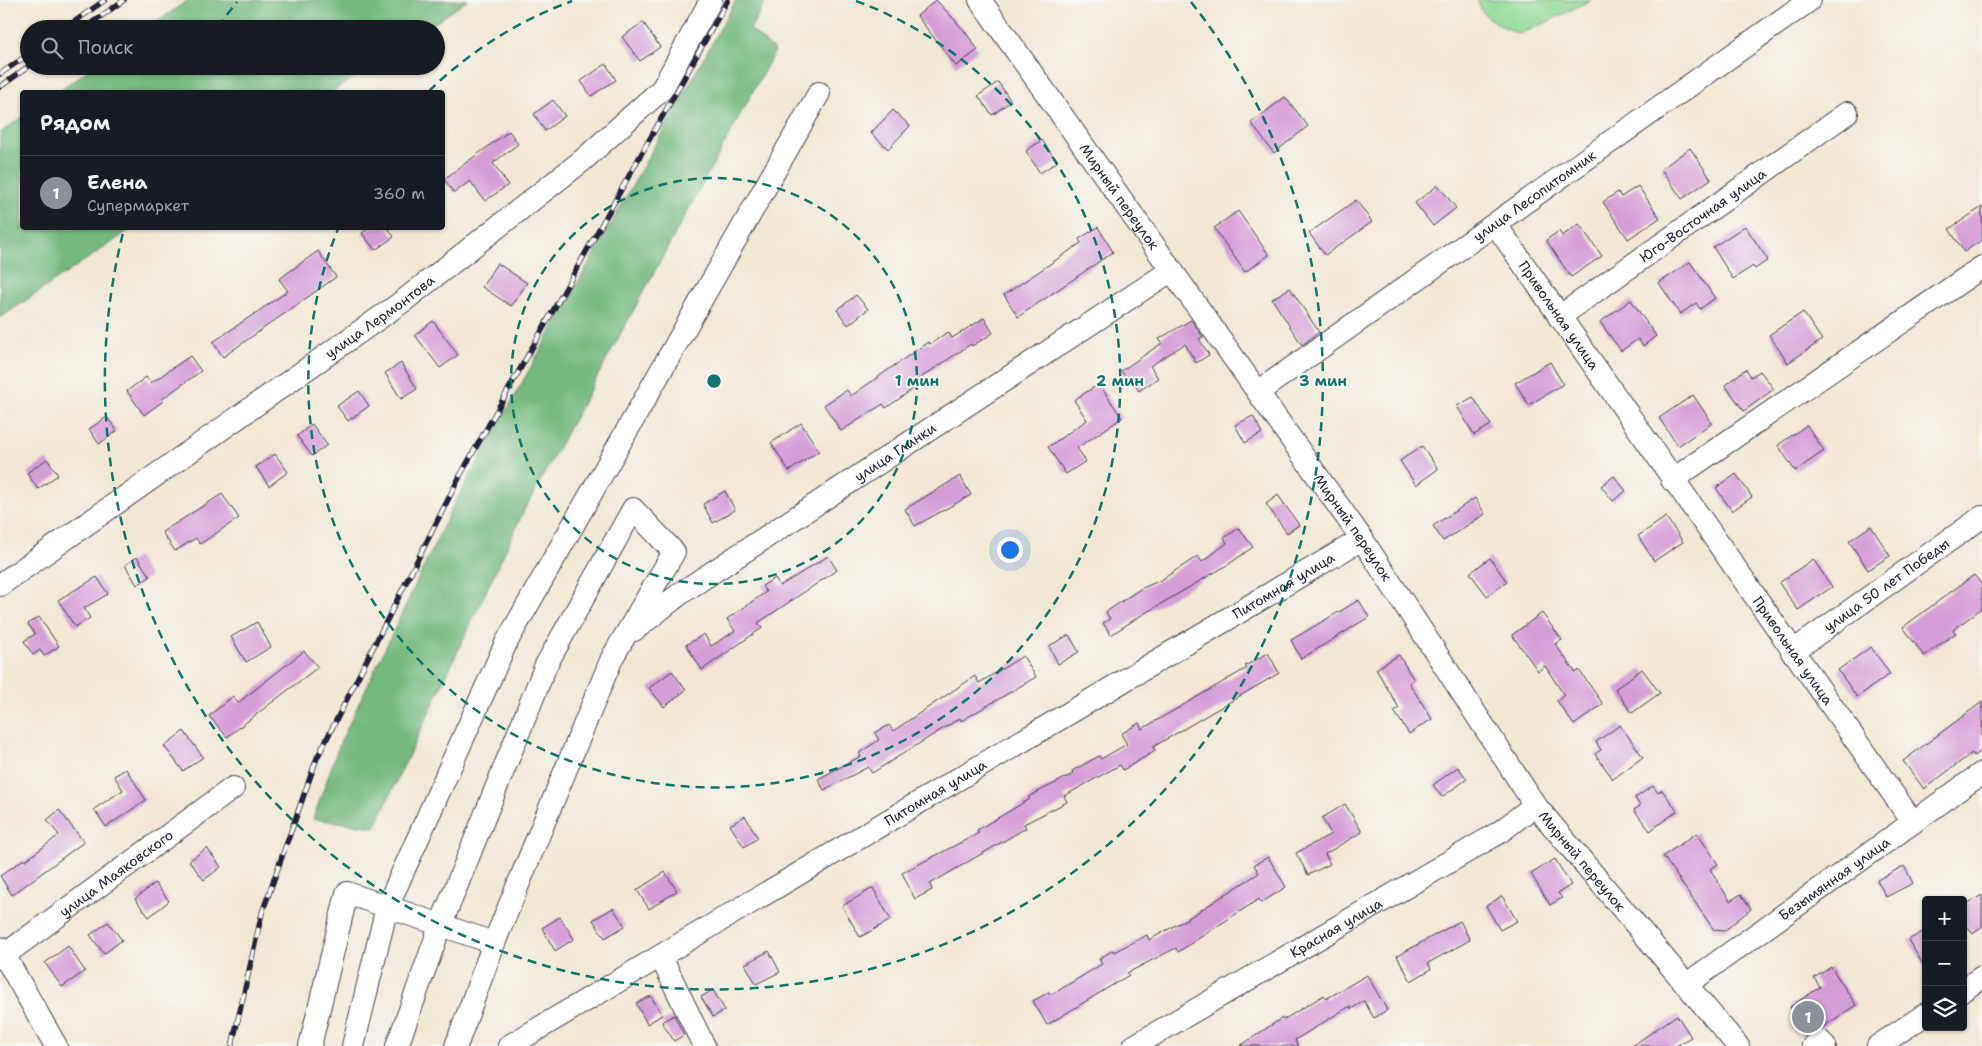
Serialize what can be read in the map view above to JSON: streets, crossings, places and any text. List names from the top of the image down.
{
  "streets": {
    "street": [
      "Мирный переулок",
      "улица Лесопитомник",
      "Юго-Восточная улица",
      "улица Лермонтова",
      "Привольная улица",
      "улица Глинки",
      "улица 50 лет Победы",
      "Питомная улица",
      "улица Маяковского",
      "Безымянная улица",
      "Красная улица"
    ]
  },
  "crossings": [
    ["Мирный переулок", "улица Лесопитомник"],
    ["Мирный переулок", "улица Глинки"],
    ["Мирный переулок", "Питомная улица"],
    ["Мирный переулок", "Безымянная улица"],
    ["Мирный переулок", "Красная улица"],
    ["улица Лесопитомник", "Привольная улица"],
    ["Юго-Восточная улица", "Привольная улица"],
    ["Привольная улица", "улица 50 лет Победы"],
    ["Привольная улица", "Безымянная улица"]
  ],
  "page": {
    "search": "Поиск",
    "heading": "Рядом",
    "list": [
      {
        "mark": "1",
        "name": "Елена",
        "note": "Супермаркет",
        "value": "360 m"
      }
    ],
    "map_buttons": ["+", "−"],
    "pins": "1"
  },
  "rings": ["1 мин", "2 мин", "3 мин"]
}
